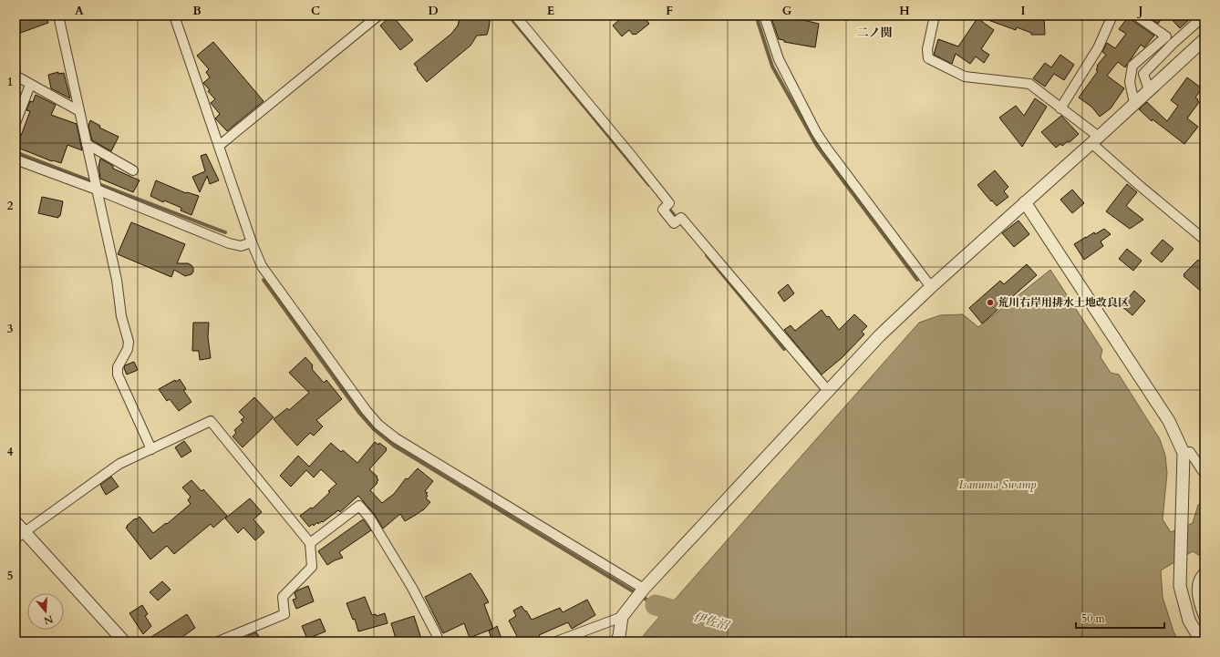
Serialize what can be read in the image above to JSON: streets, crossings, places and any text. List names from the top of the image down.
{
  "districts": ["二ノ関"],
  "water": ["Isanuma Swamp", "伊佐沼"],
  "places": ["荒川右岸用排水土地改良区"],
  "scale_bar": "50 m",
  "north": "bottom",
  "grid": {
    "columns": [
      "A",
      "B",
      "C",
      "D",
      "E",
      "F",
      "G",
      "H",
      "I",
      "J"
    ],
    "rows": [
      "1",
      "2",
      "3",
      "4",
      "5"
    ]
  }
}
